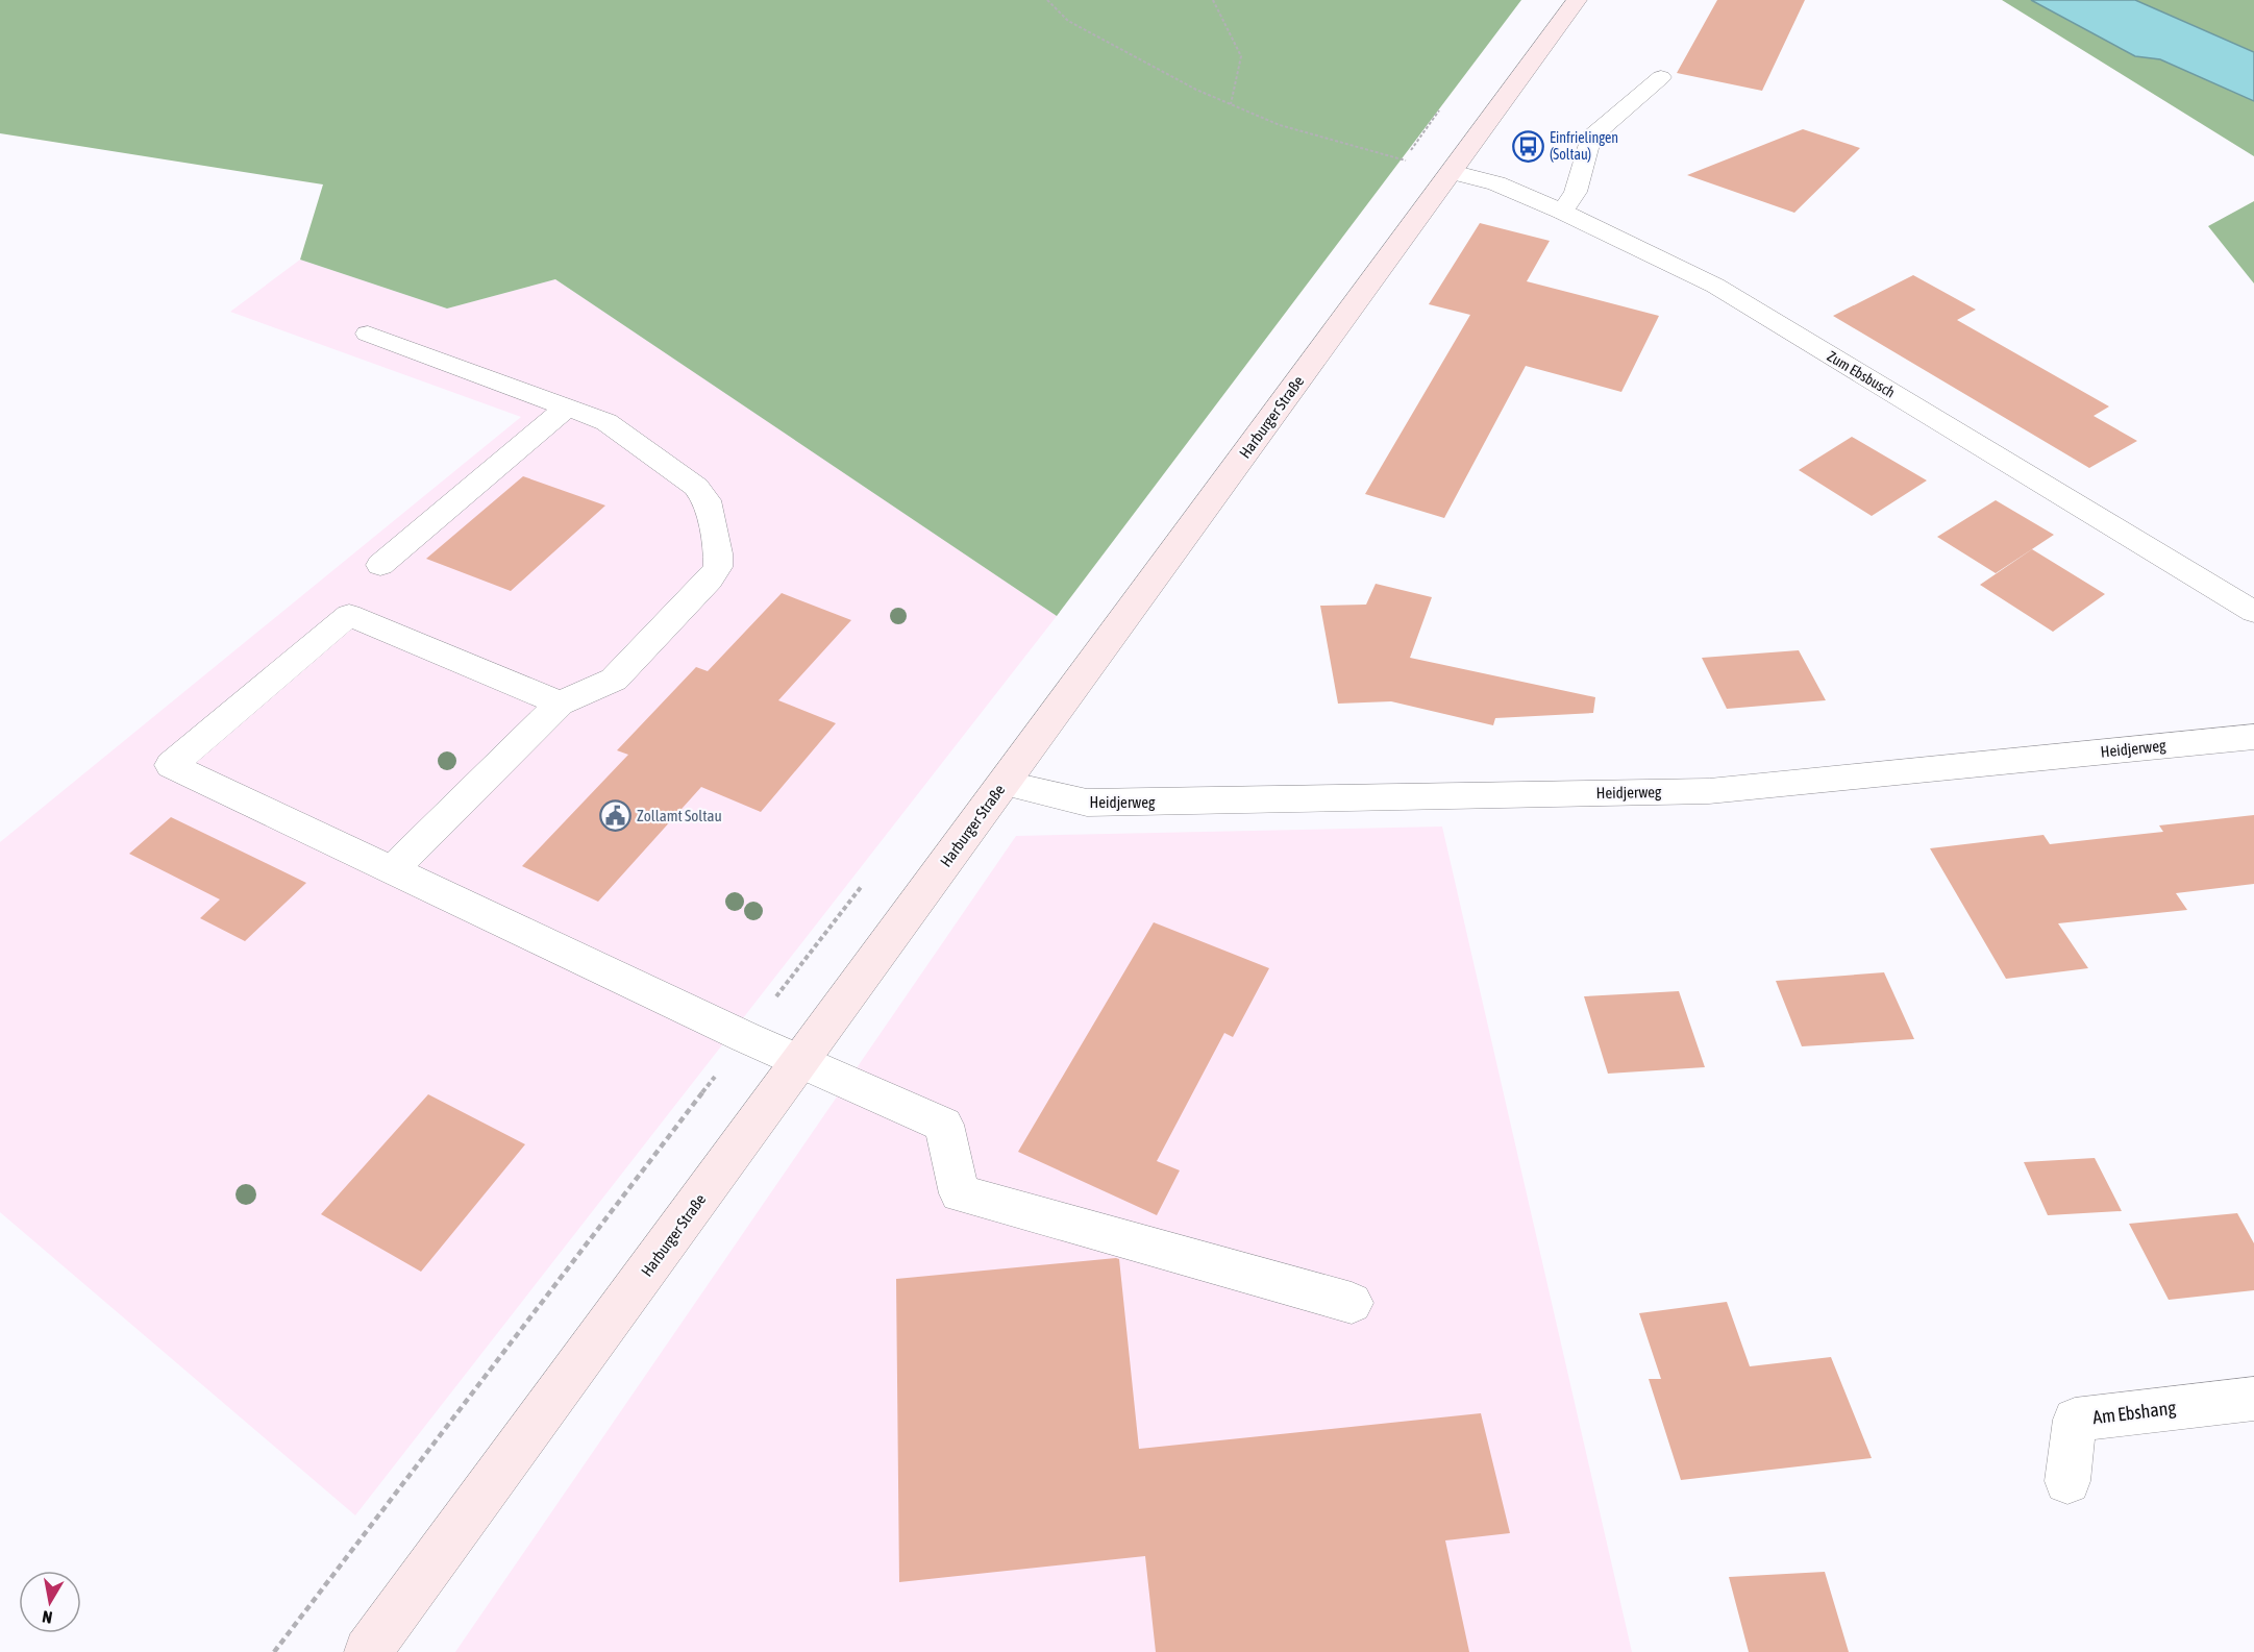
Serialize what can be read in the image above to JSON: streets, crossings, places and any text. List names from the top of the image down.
{
  "streets": {
    "main road": ["Harburger Straße"],
    "street": ["Zum Ebsbusch", "Heidjerweg", "Am Ebshang"]
  },
  "crossings": [
    ["Zum Ebsbusch", "Harburger Straße"],
    ["Harburger Straße", "Heidjerweg"]
  ],
  "places": {
    "bus stop": ["Einfrielingen (Soltau)"],
    "public building": ["Zollamt Soltau"]
  },
  "north": "bottom"
}
